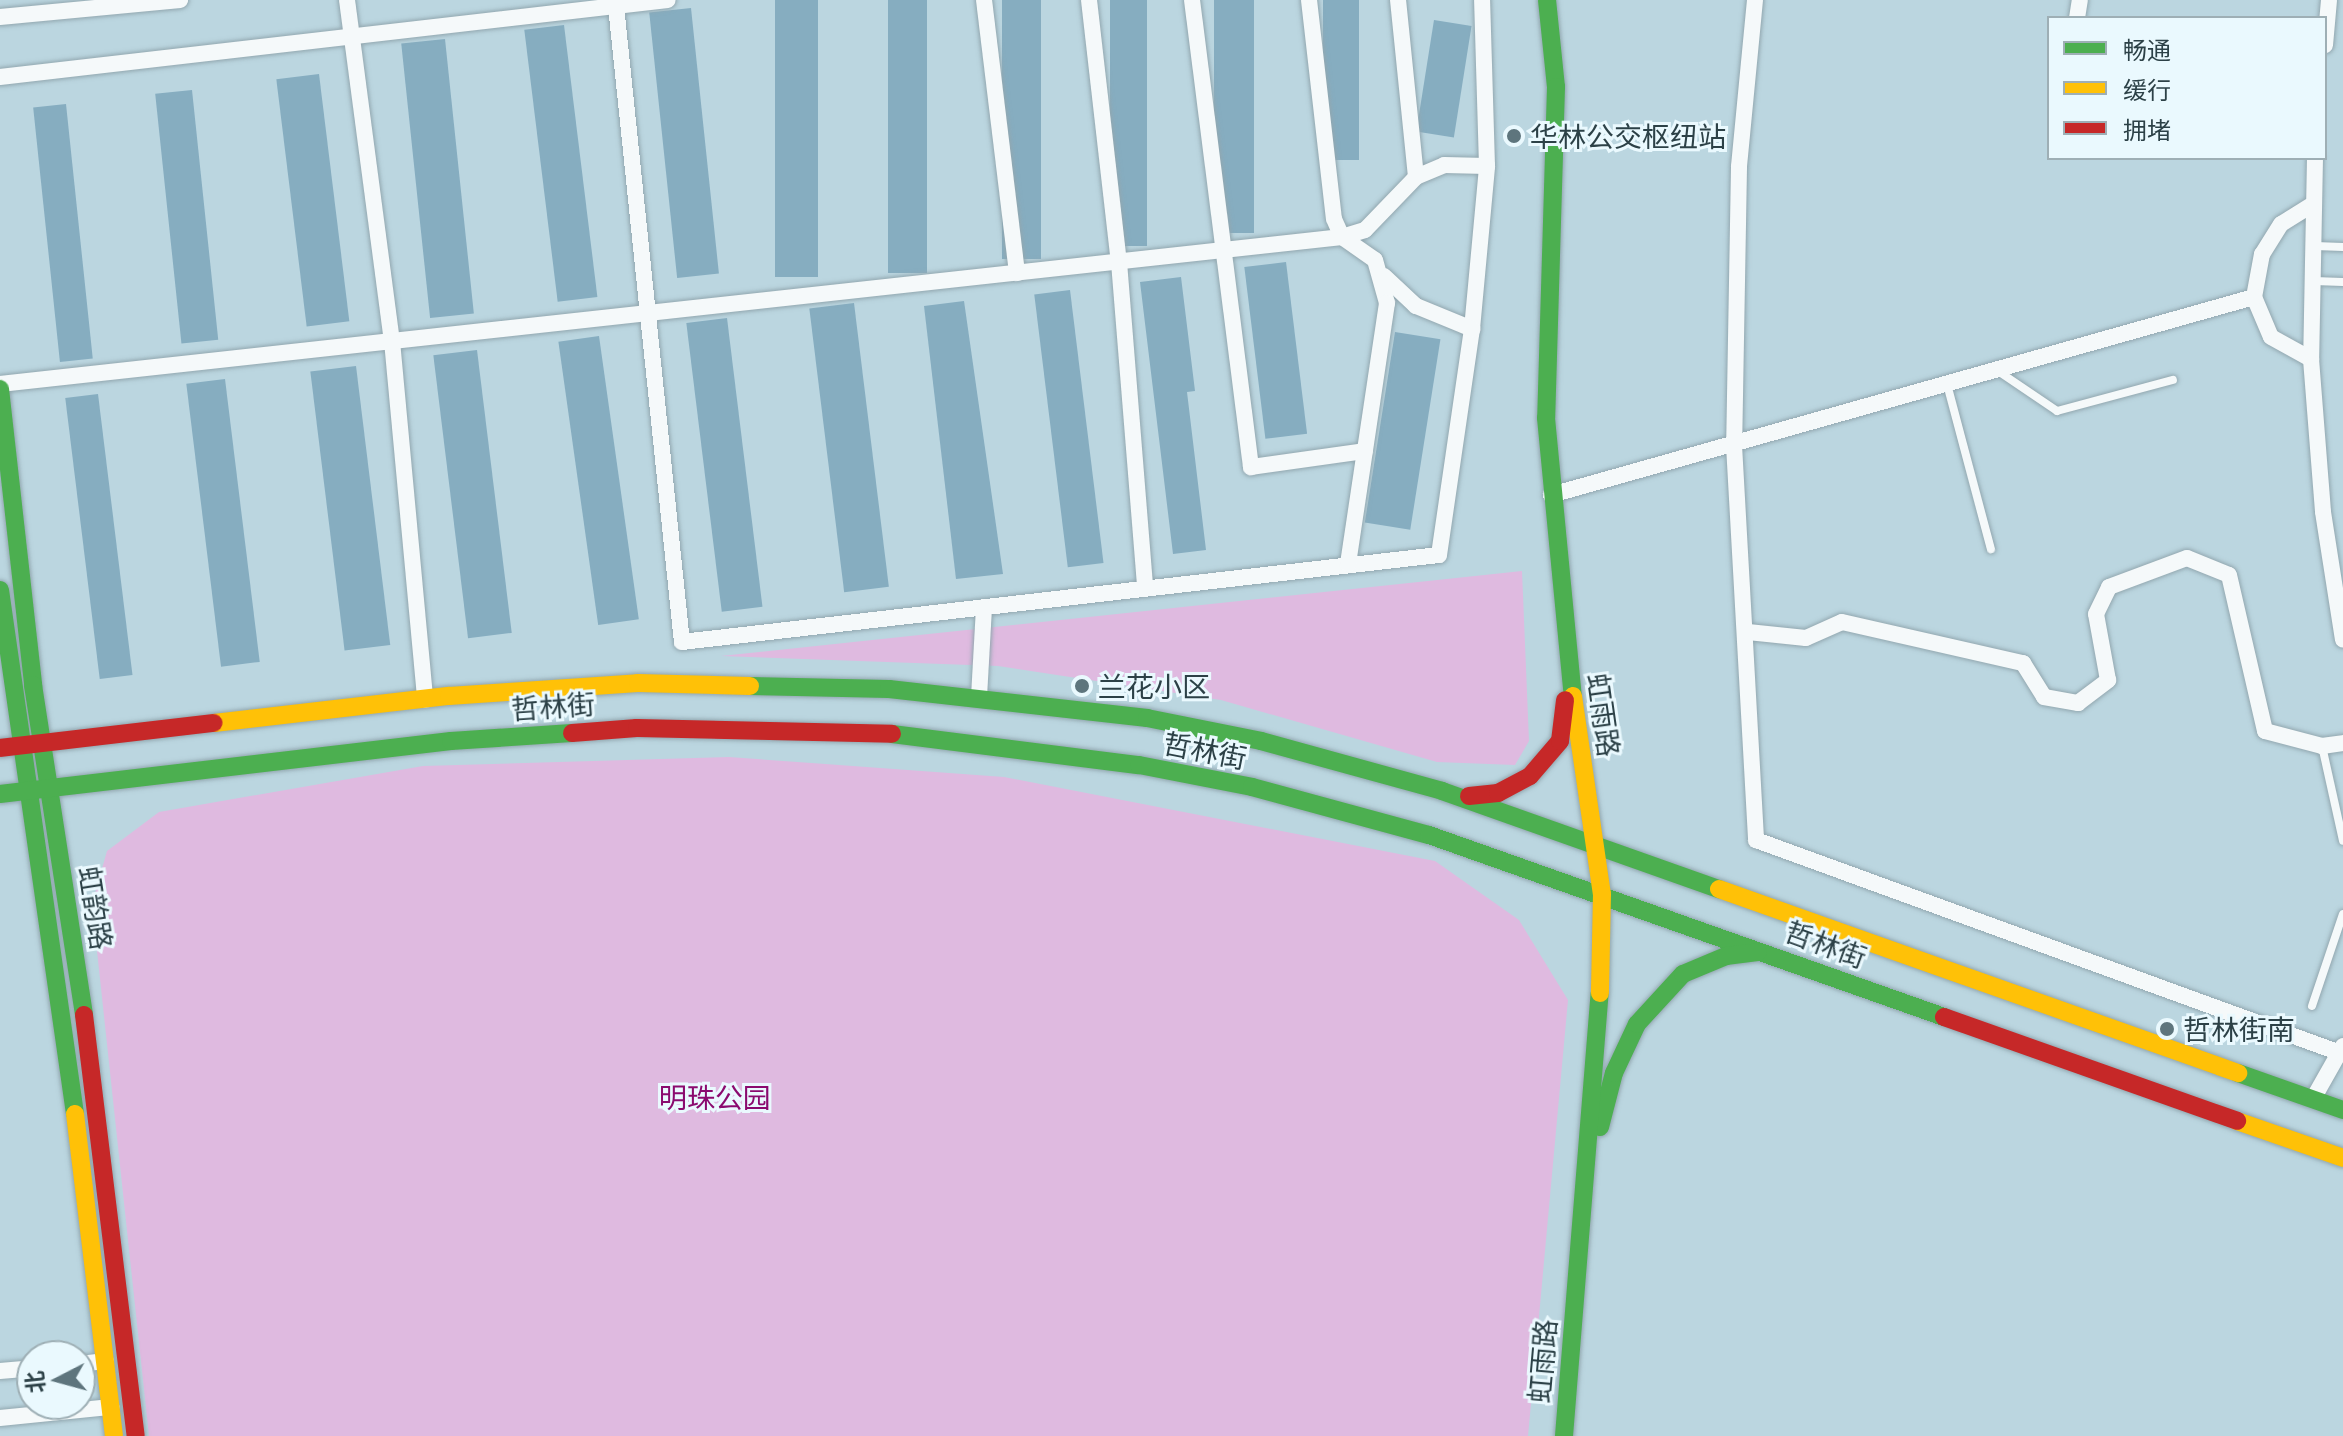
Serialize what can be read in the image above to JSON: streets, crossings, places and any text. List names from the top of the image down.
{
  "streets": {
    "street": ["哲林街", "虹雨路", "虹韵路"]
  },
  "crossings": [
    ["哲林街", "虹雨路"],
    ["哲林街", "虹韵路"]
  ],
  "parks": ["明珠公园"],
  "places": ["华林公交枢纽站", "兰花小区", "哲林街南"],
  "legend": ["畅通", "缓行", "拥堵"],
  "north": "left"
}
